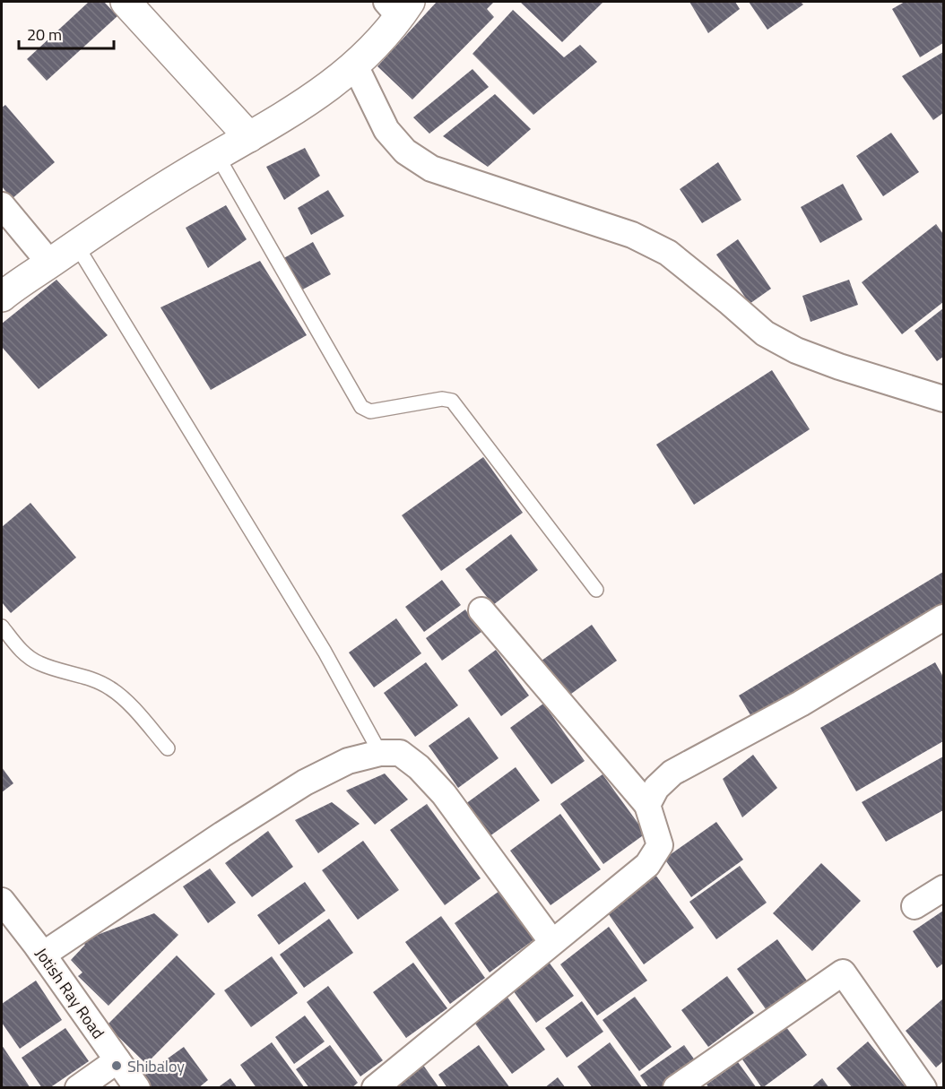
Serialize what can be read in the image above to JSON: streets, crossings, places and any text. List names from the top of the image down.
{
  "streets": {
    "street": ["Jotish Ray Road"]
  },
  "places": ["Shibaloy"],
  "scale_bar": "20 m"
}
